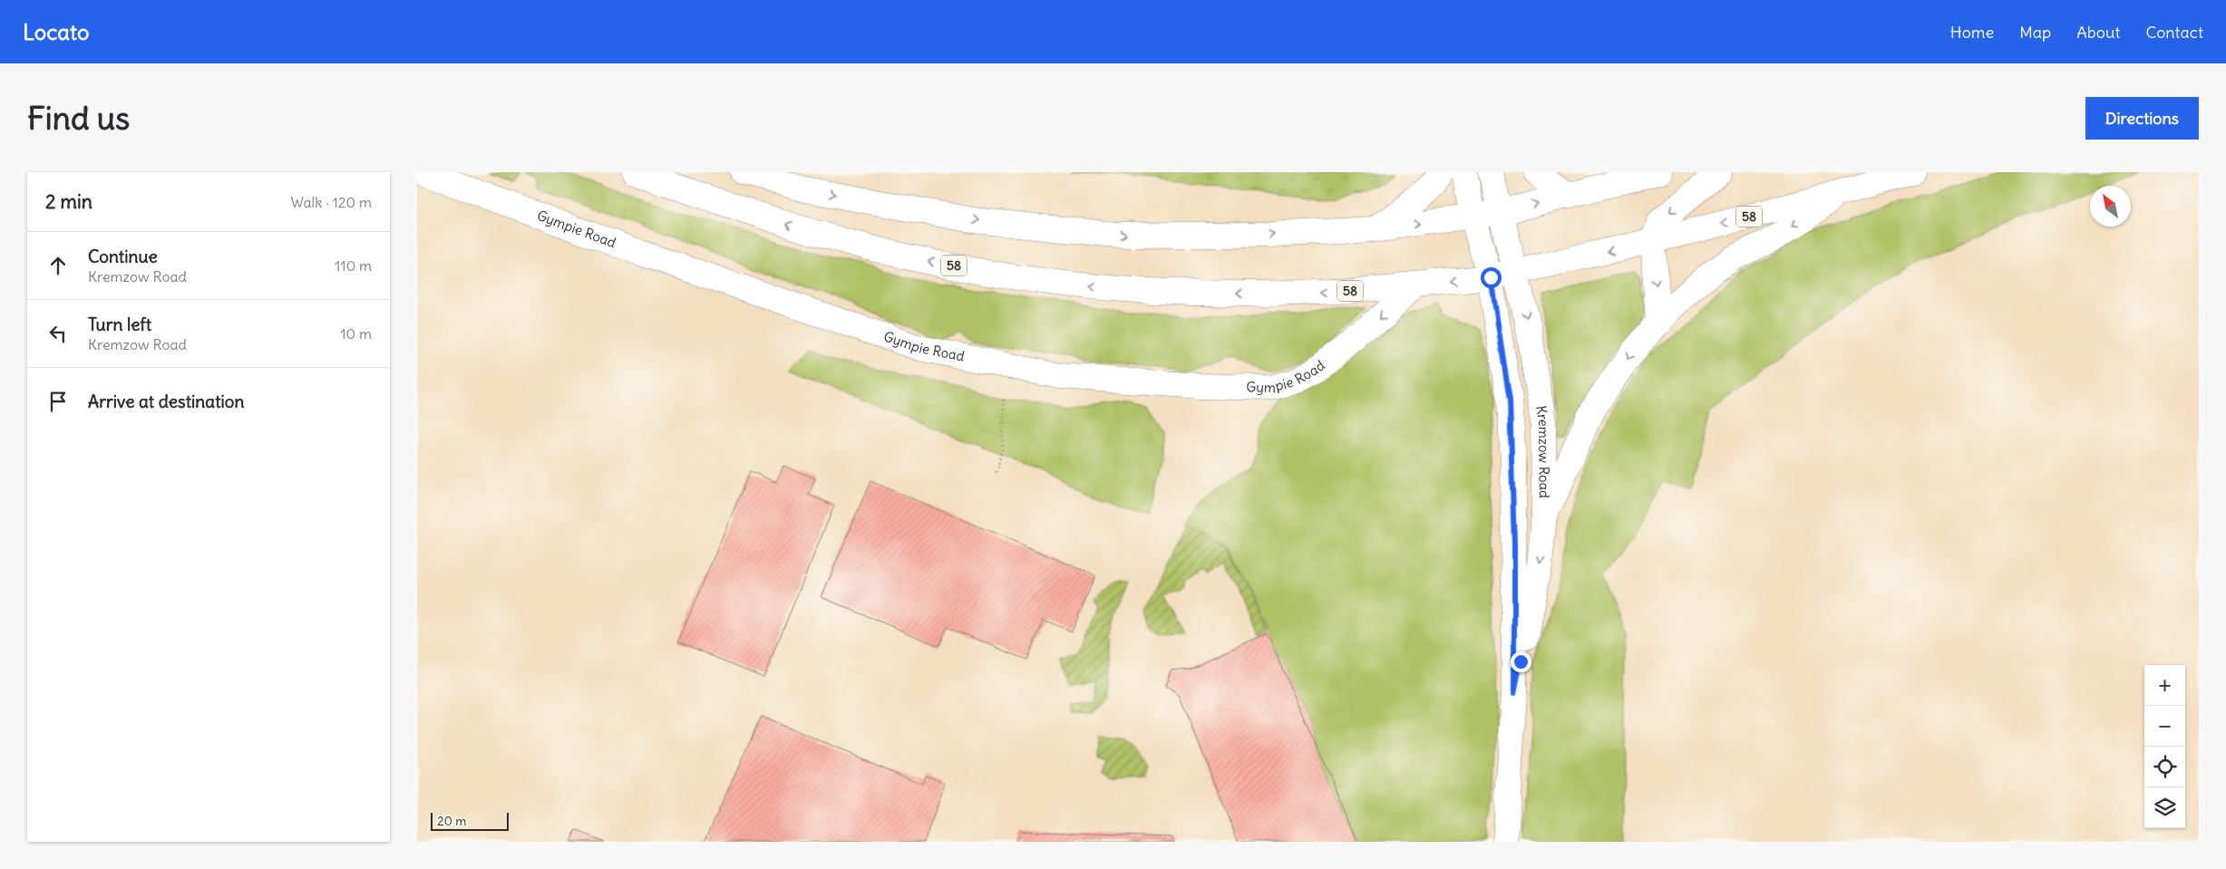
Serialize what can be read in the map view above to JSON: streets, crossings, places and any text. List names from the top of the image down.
{
  "streets": {
    "main road": ["58", "Gympie Road", "Kremzow Road"]
  },
  "crossings": [
    ["58", "Gympie Road"],
    ["58", "Kremzow Road"]
  ],
  "scale_bar": "20 m",
  "north": "top left",
  "page": {
    "header": "Locato",
    "nav": [
      "Home",
      "Map",
      "About",
      "Contact"
    ],
    "buttons": "Directions",
    "title": "Find us",
    "heading": ["2 min", "Walk · 120 m"],
    "list": [
      ["Continue", "Kremzow Road", "110 m"],
      ["Turn left", "Kremzow Road", "10 m"],
      "Arrive at destination"
    ],
    "map_buttons": ["+", "−"],
    "scale": "20 m"
  }
}
